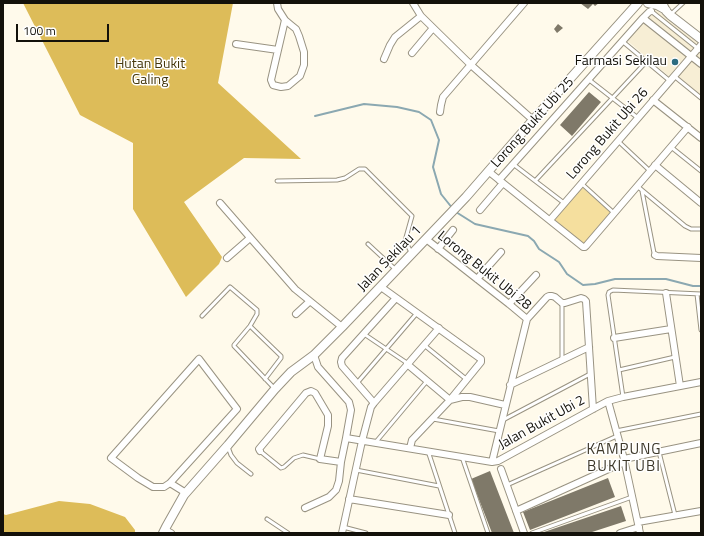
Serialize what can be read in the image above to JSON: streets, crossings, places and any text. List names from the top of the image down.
{
  "streets": {
    "street": [
      "Lorong Bukit Ubi 25",
      "Lorong Bukit Ubi 26",
      "Jalan Sekilau 1",
      "Lorong Bukit Ubi 28",
      "Jalan Bukit Ubi 2"
    ]
  },
  "crossings": [
    ["Jalan Sekilau 1", "Lorong Bukit Ubi 28"],
    ["Lorong Bukit Ubi 28", "Jalan Bukit Ubi 2"]
  ],
  "districts": ["KAMPUNG BUKIT UBI"],
  "parks": ["Hutan Bukit Galing"],
  "places": ["Farmasi Sekilau"],
  "scale_bar": "100 m"
}
